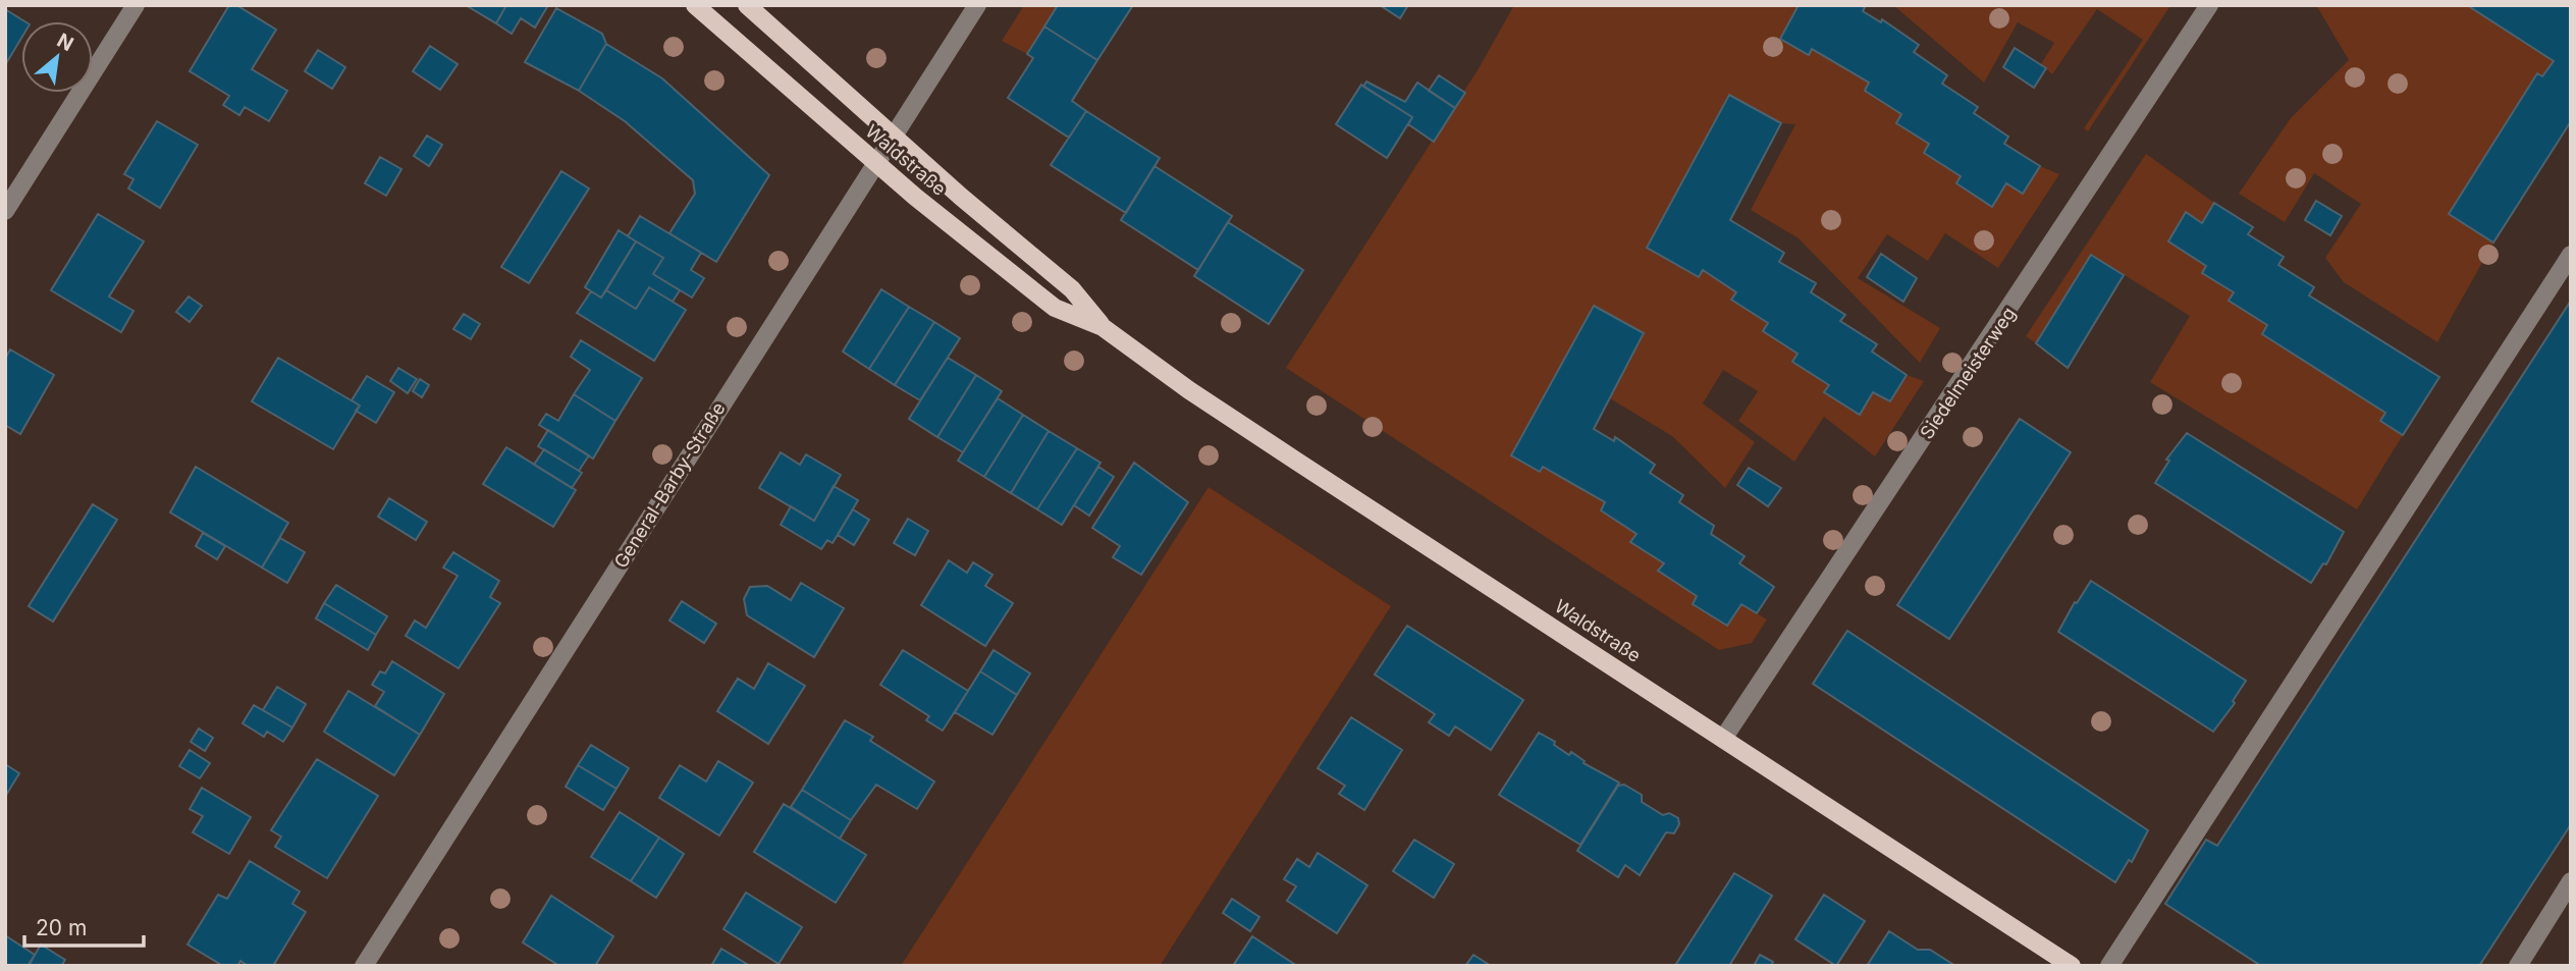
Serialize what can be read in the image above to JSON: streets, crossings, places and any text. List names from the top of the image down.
{
  "streets": {
    "main road": ["Waldstraße"],
    "street": ["Siedelmeisterweg", "General-Barby-Straße"]
  },
  "crossings": [
    ["Waldstraße", "Siedelmeisterweg"],
    ["Waldstraße", "General-Barby-Straße"]
  ],
  "scale_bar": "20 m",
  "north": "top right"
}
